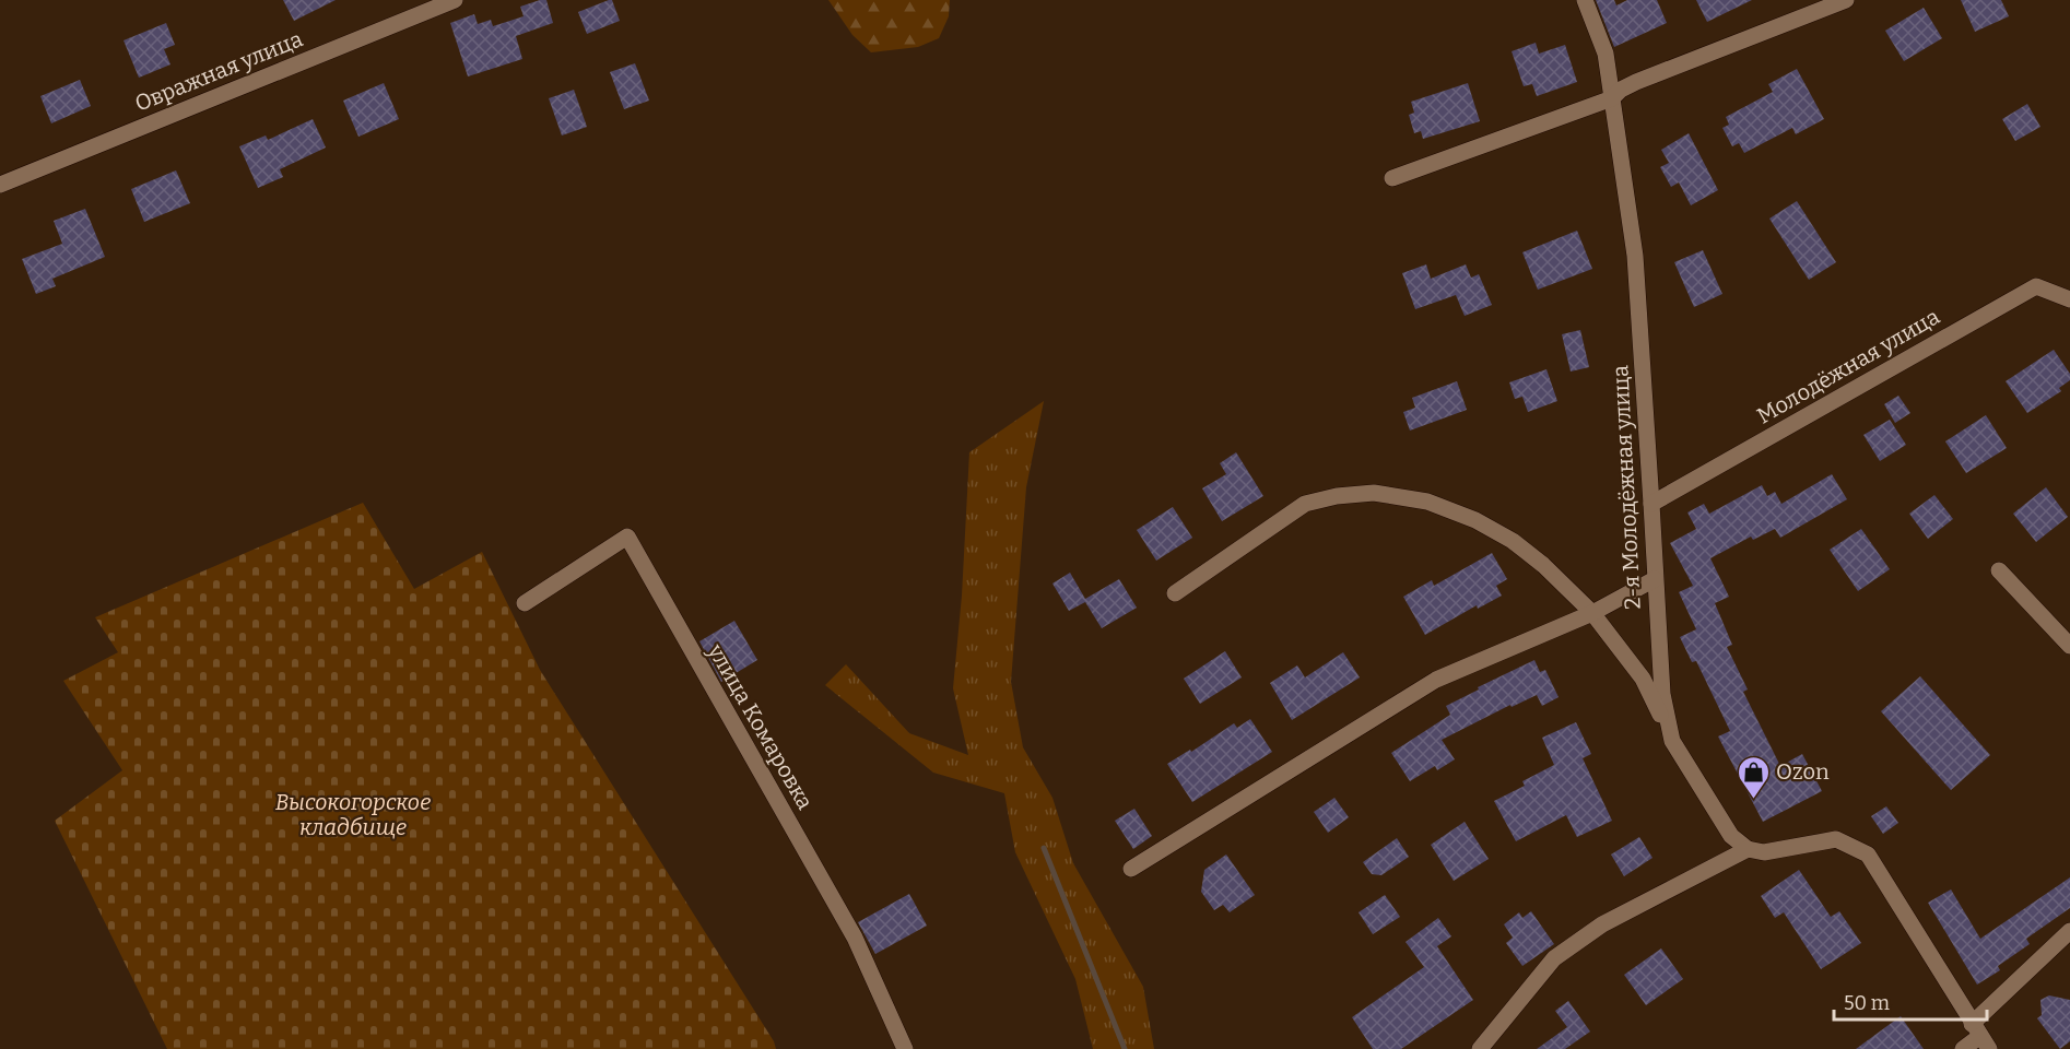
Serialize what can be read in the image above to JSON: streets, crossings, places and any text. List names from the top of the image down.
{
  "streets": {
    "street": [
      "Овражная улица",
      "Молодёжная улица",
      "2-я Молодёжная улица",
      "улица Комаровка"
    ]
  },
  "crossings": [
    ["Молодёжная улица", "2-я Молодёжная улица"]
  ],
  "parks": ["Высокогорское кладбище"],
  "places": {
    "shop": ["Ozon"]
  },
  "scale_bar": "50 m"
}
